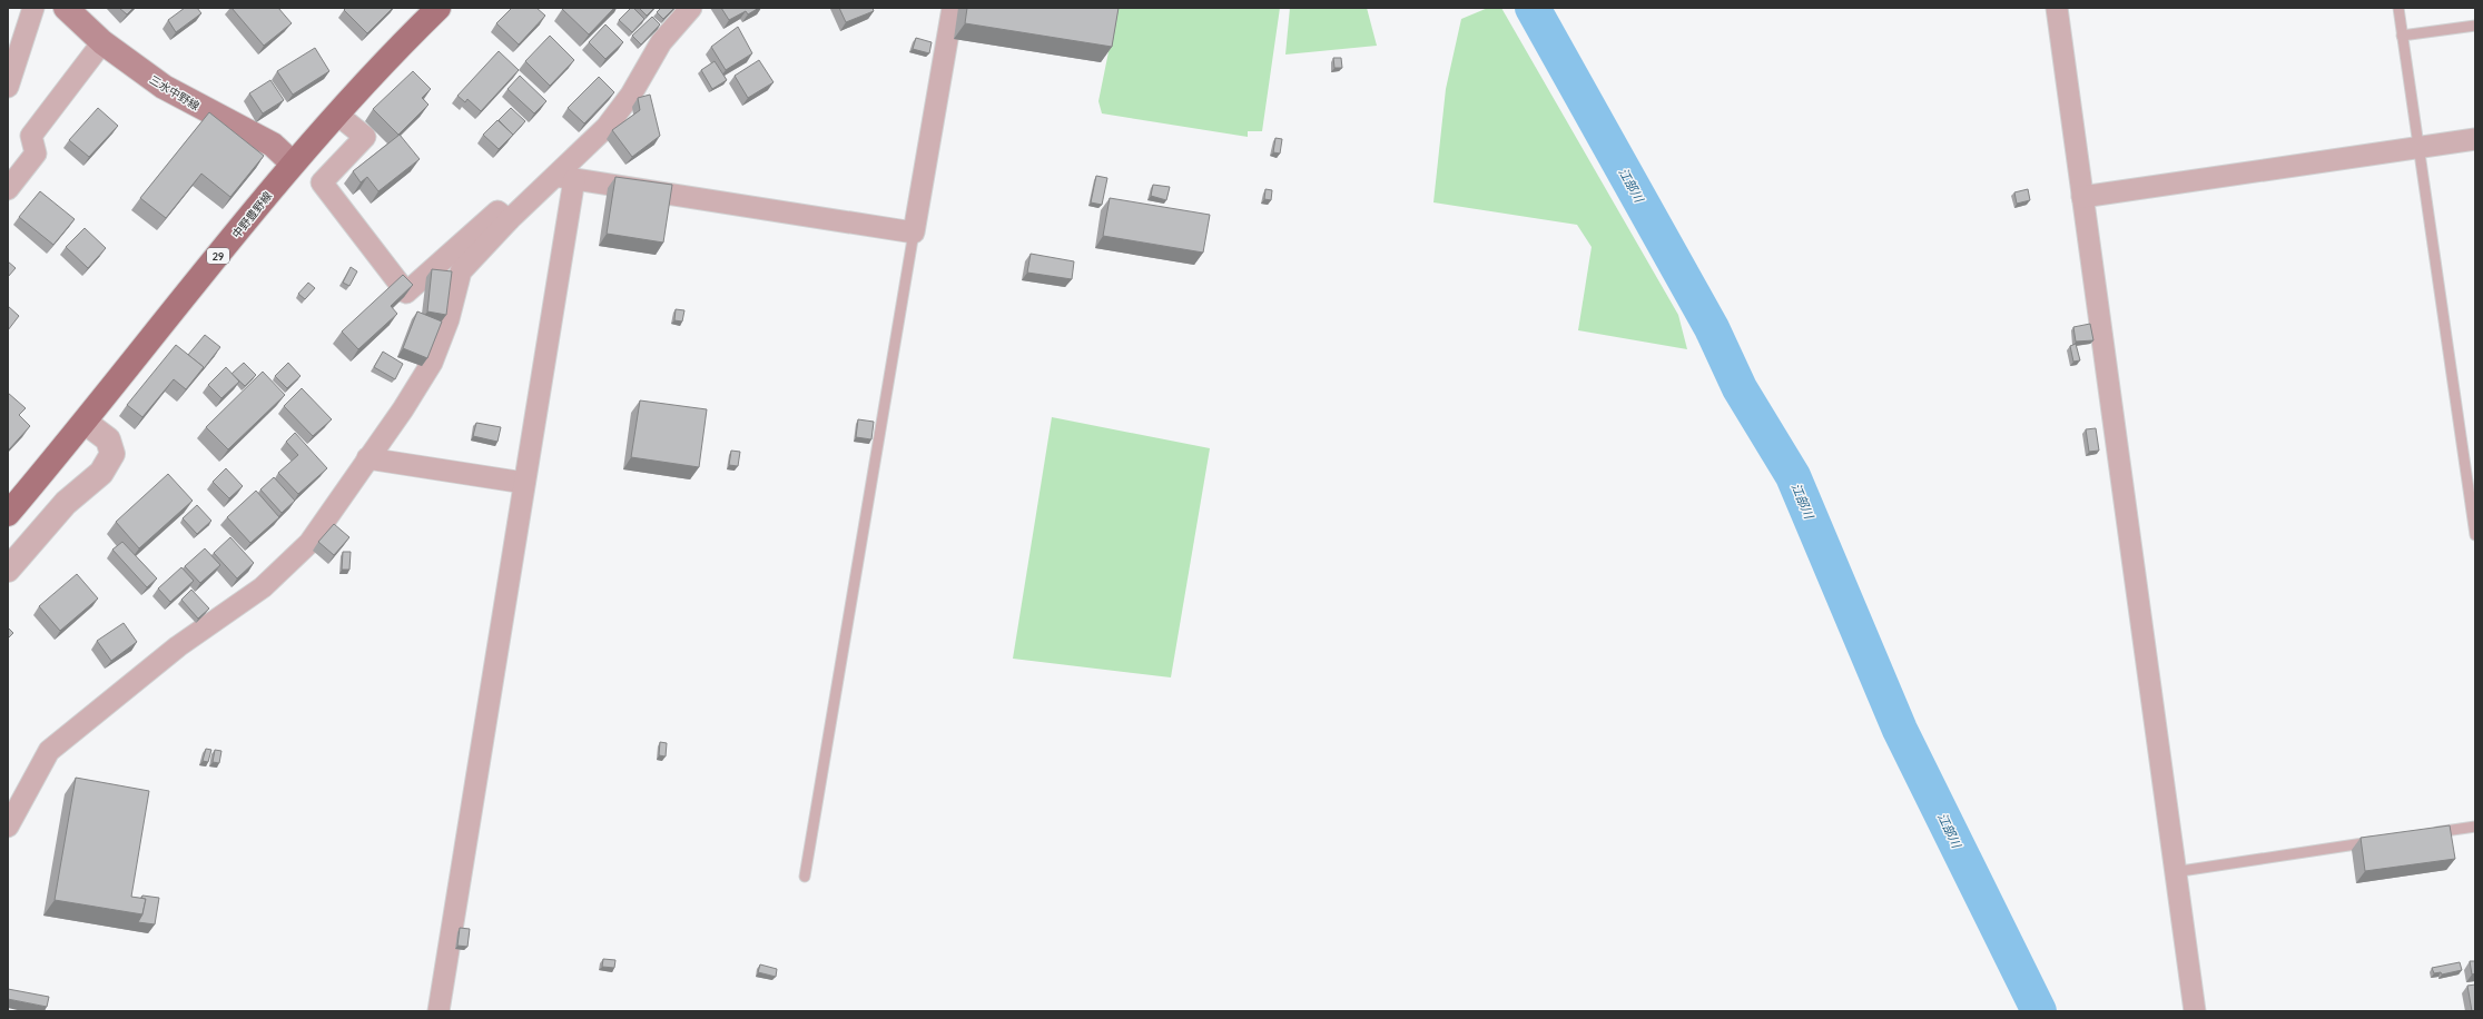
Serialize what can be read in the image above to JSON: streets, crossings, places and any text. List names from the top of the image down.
{
  "streets": {
    "main road": ["三水中野線", "中野豊野線", "29"]
  },
  "crossings": [
    ["三水中野線", "中野豊野線"]
  ],
  "water": ["江部川"]
}
